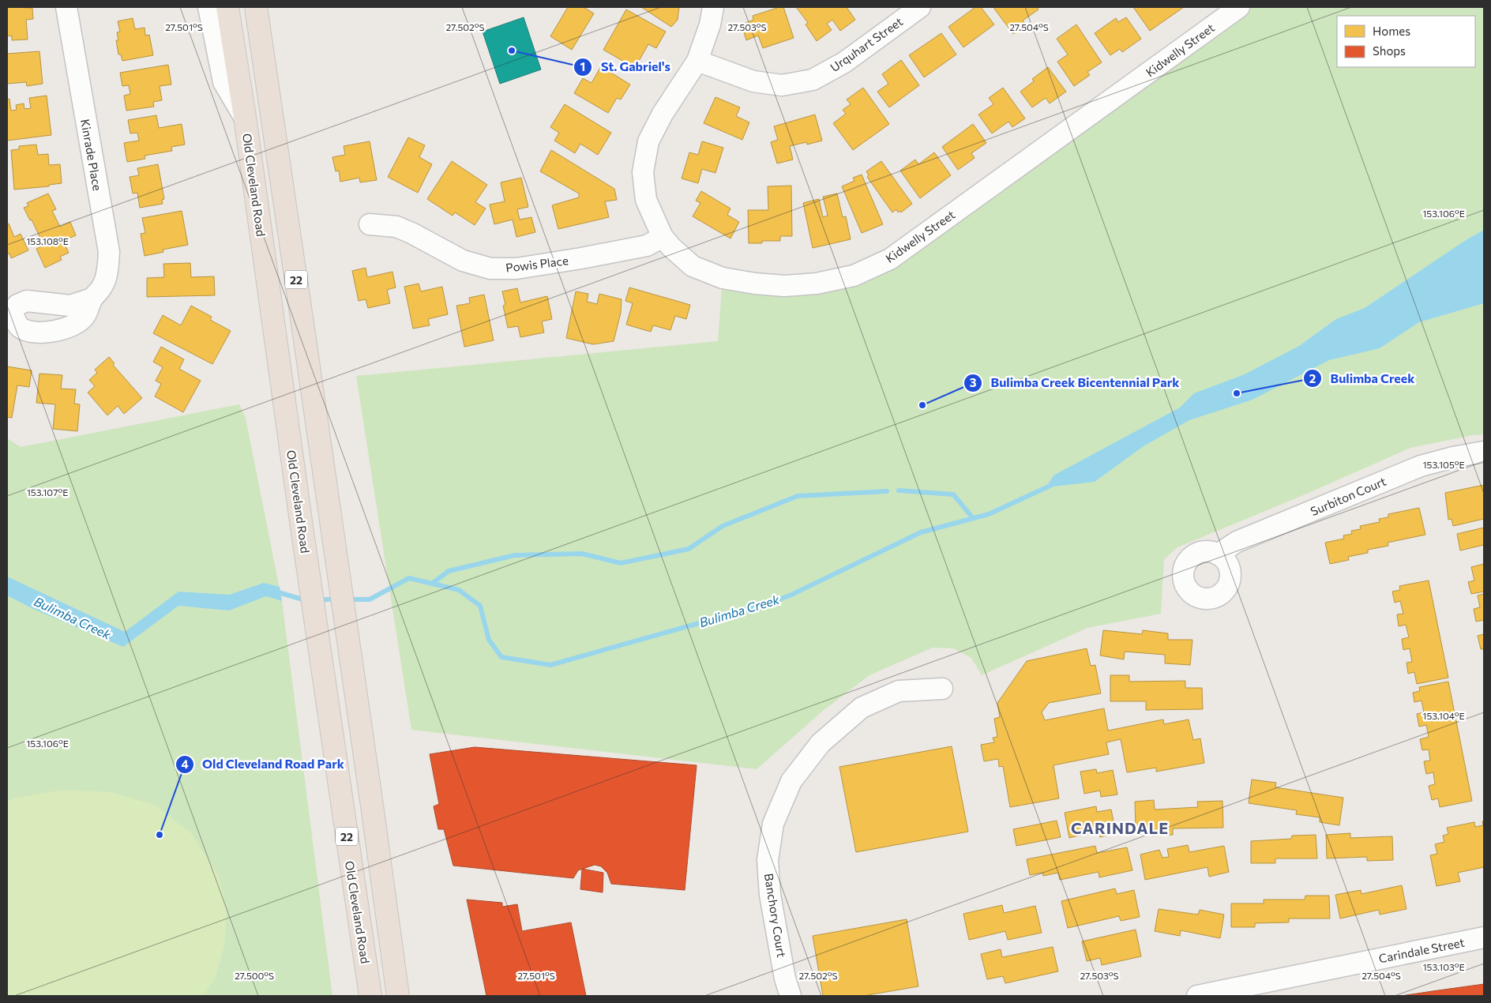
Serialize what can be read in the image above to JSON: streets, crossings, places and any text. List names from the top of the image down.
{
  "streets": {
    "highway": ["Old Cleveland Road", "22"],
    "street": [
      "Urquhart Street",
      "Kidwelly Street",
      "Kinrade Place",
      "Powis Place",
      "Surbiton Court",
      "Banchory Court",
      "Carindale Street"
    ]
  },
  "crossings": [
    ["Urquhart Street", "Kidwelly Street"],
    ["Kidwelly Street", "Powis Place"]
  ],
  "districts": ["CARINDALE"],
  "water": ["Bulimba Creek"],
  "places": [
    "St. Gabriel's",
    "Bulimba Creek",
    "Bulimba Creek Bicentennial Park",
    "Old Cleveland Road Park"
  ],
  "legend": ["Homes", "Shops"],
  "coordinates": [
    "27.501°S",
    "27.502°S",
    "27.503°S",
    "27.504°S",
    "153.106°E",
    "153.108°E",
    "153.105°E",
    "153.107°E",
    "153.104°E",
    "153.103°E",
    "27.500°S"
  ]
}
